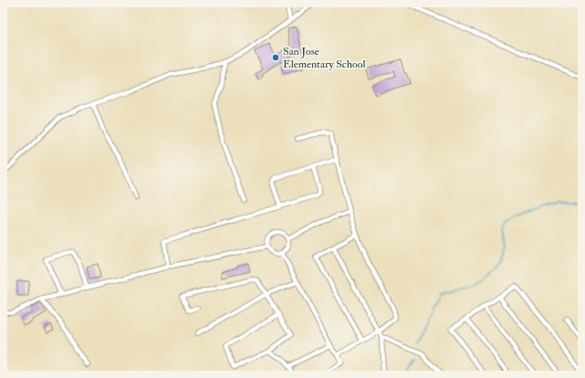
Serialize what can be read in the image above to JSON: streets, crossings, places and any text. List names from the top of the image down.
{
  "places": ["San Jose Elementary School"]
}
